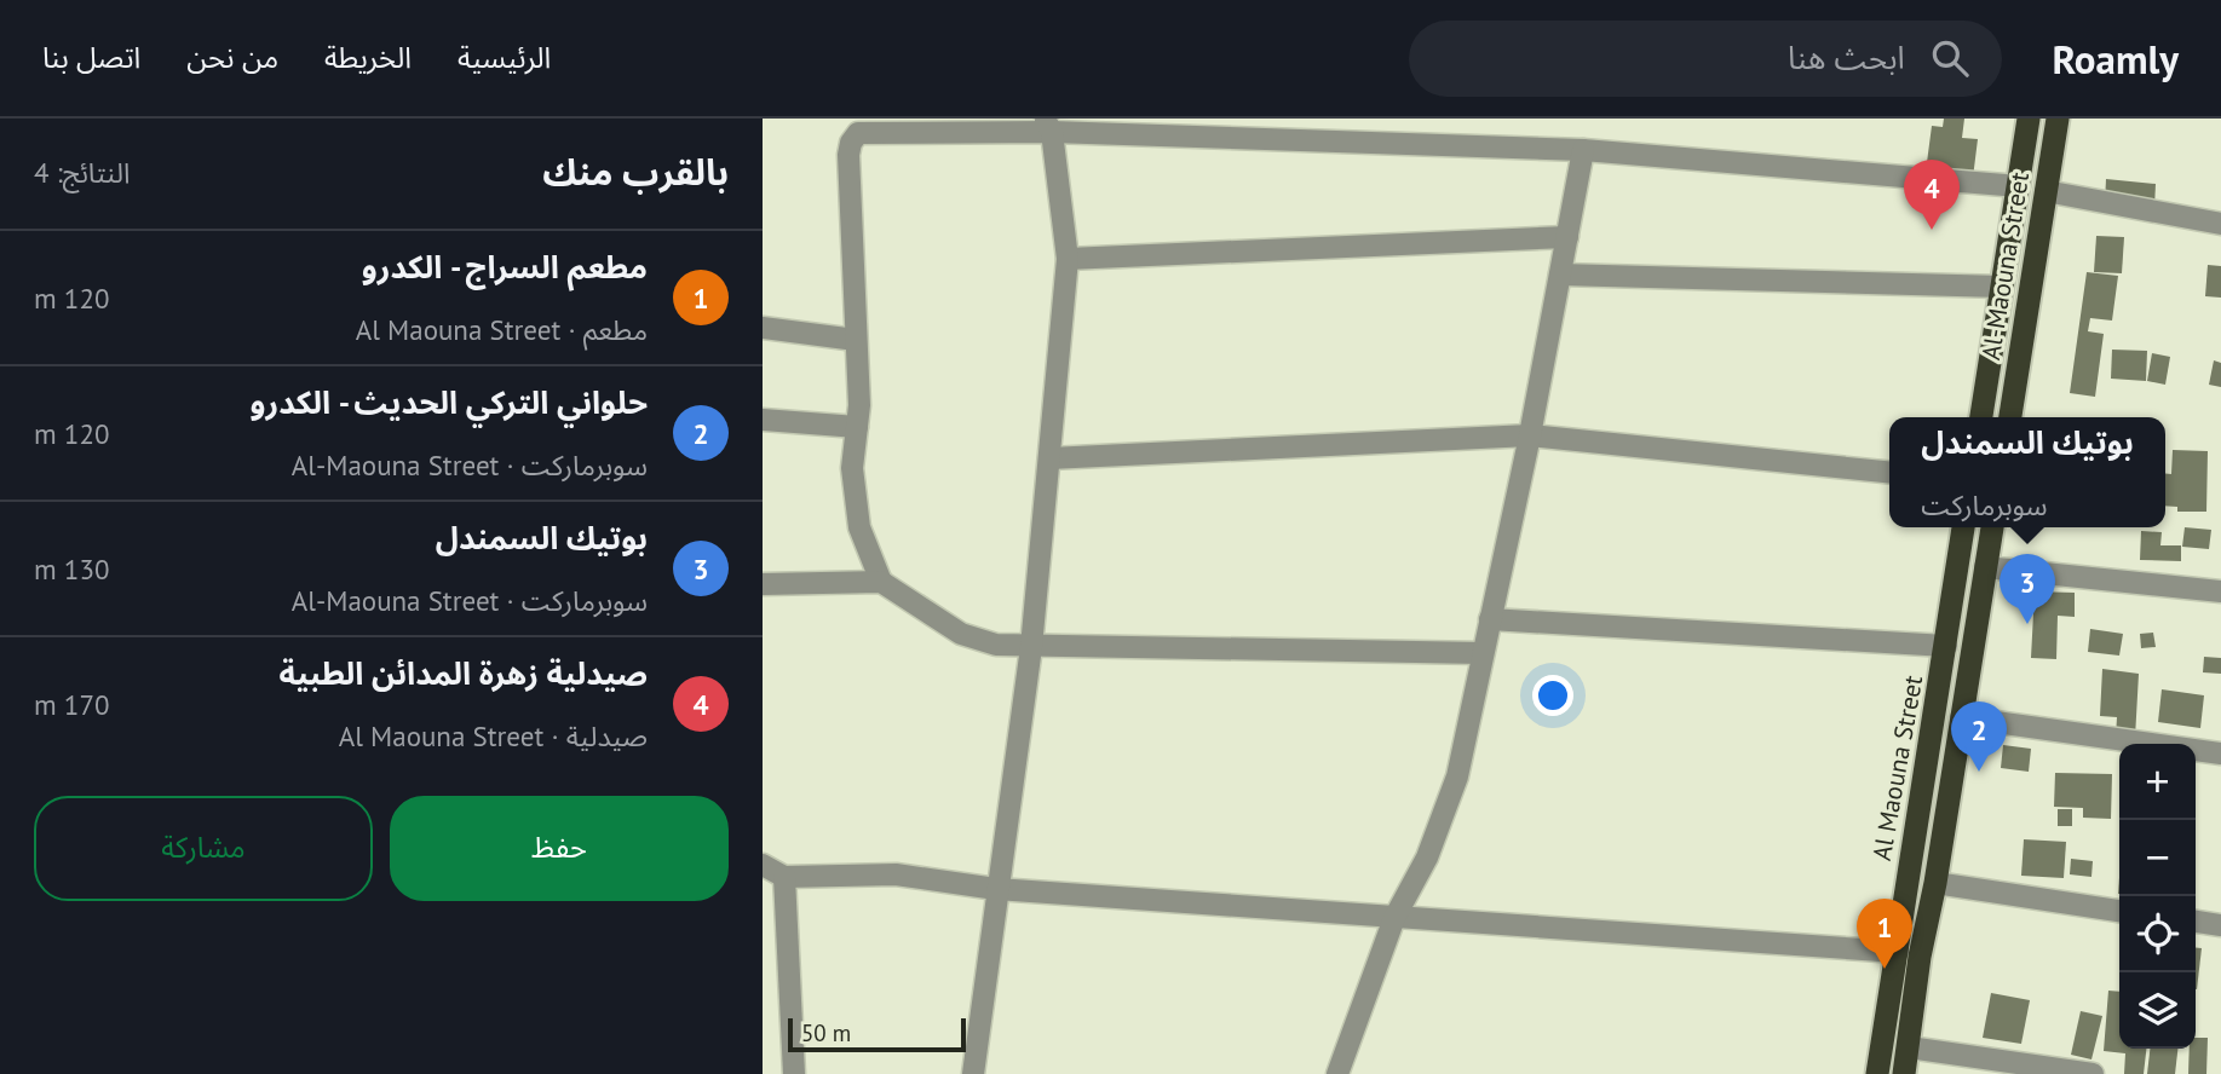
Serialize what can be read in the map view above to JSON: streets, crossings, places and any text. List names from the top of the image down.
{
  "streets": {
    "highway": ["Al-Maouna Street", "Al Maouna Street"]
  },
  "scale_bar": "50 m",
  "page": {
    "header": "Roamly",
    "search": "ابحث هنا",
    "nav": [
      "الرئيسية",
      "الخريطة",
      "من نحن",
      "اتصل بنا"
    ],
    "heading": ["بالقرب منك", "النتائج: 4"],
    "pins": [
      "4",
      "3",
      "2",
      "1"
    ],
    "list": [
      {
        "mark": "1",
        "name": "مطعم السراج - الكدرو",
        "note": "مطعم · Al Maouna Street",
        "value": "120 m"
      },
      {
        "mark": "2",
        "name": "حلواني التركي الحديث - الكدرو",
        "note": "سوبرماركت · Al-Maouna Street",
        "value": "120 m"
      },
      {
        "mark": "3",
        "name": "بوتيك السمندل",
        "note": "سوبرماركت · Al-Maouna Street",
        "value": "130 m"
      },
      {
        "mark": "4",
        "name": "صيدلية زهرة المدائن الطبية",
        "note": "صيدلية · Al Maouna Street",
        "value": "170 m"
      }
    ],
    "popup": ["بوتيك السمندل", "سوبرماركت"],
    "map_buttons": ["+", "−"],
    "buttons": ["حفظ", "مشاركة"],
    "scale": "50 m"
  }
}
